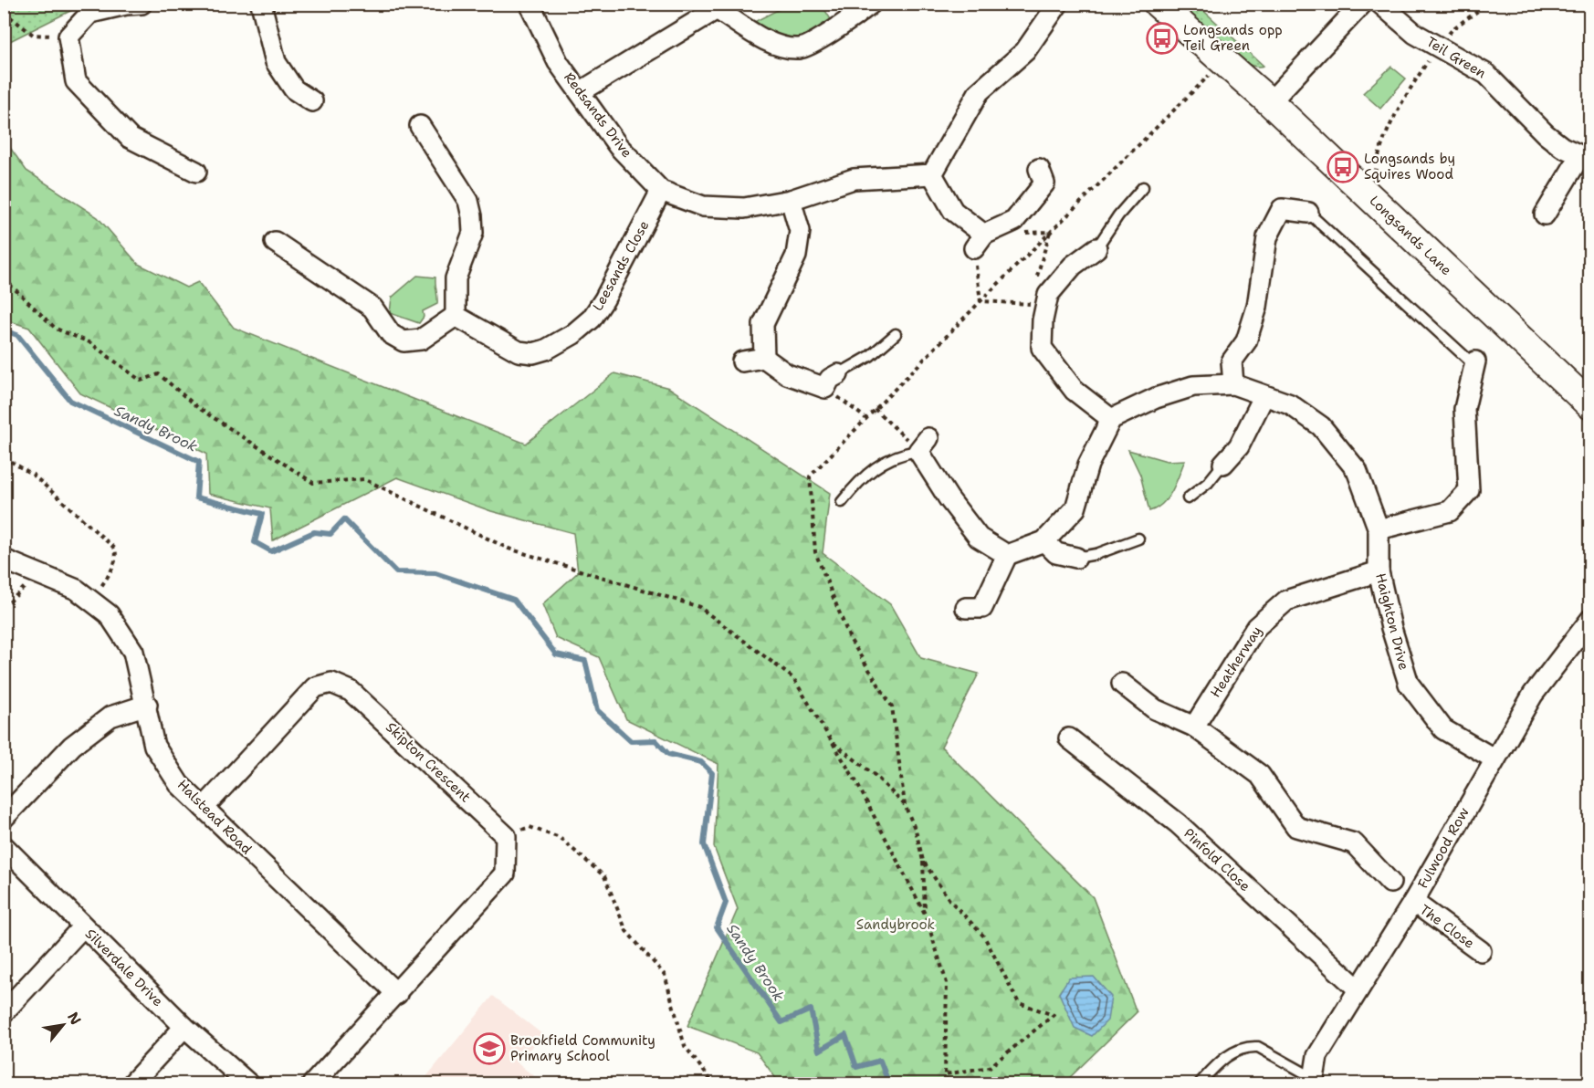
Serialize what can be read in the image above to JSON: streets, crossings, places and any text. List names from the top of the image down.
{
  "streets": {
    "main road": ["Longsands Lane"],
    "street": [
      "Teil Green",
      "Redsands Drive",
      "Leesands Close",
      "Haighton Drive",
      "Heatherway",
      "Skipton Crescent",
      "Halstead Road",
      "Fulwood Row",
      "Pinfold Close",
      "The Close",
      "Silverdale Drive"
    ]
  },
  "crossings": [
    ["Redsands Drive", "Leesands Close"],
    ["Haighton Drive", "Heatherway"],
    ["Haighton Drive", "Fulwood Row"],
    ["Skipton Crescent", "Halstead Road"],
    ["Fulwood Row", "Pinfold Close"],
    ["Fulwood Row", "The Close"]
  ],
  "water": ["Sandy Brook"],
  "parks": ["Sandybrook"],
  "places": {
    "bus stop": ["Longsands opp Teil Green", "Longsands by Squires Wood"],
    "school or university": ["Brookfield Community Primary School"]
  },
  "north": "top right"
}
